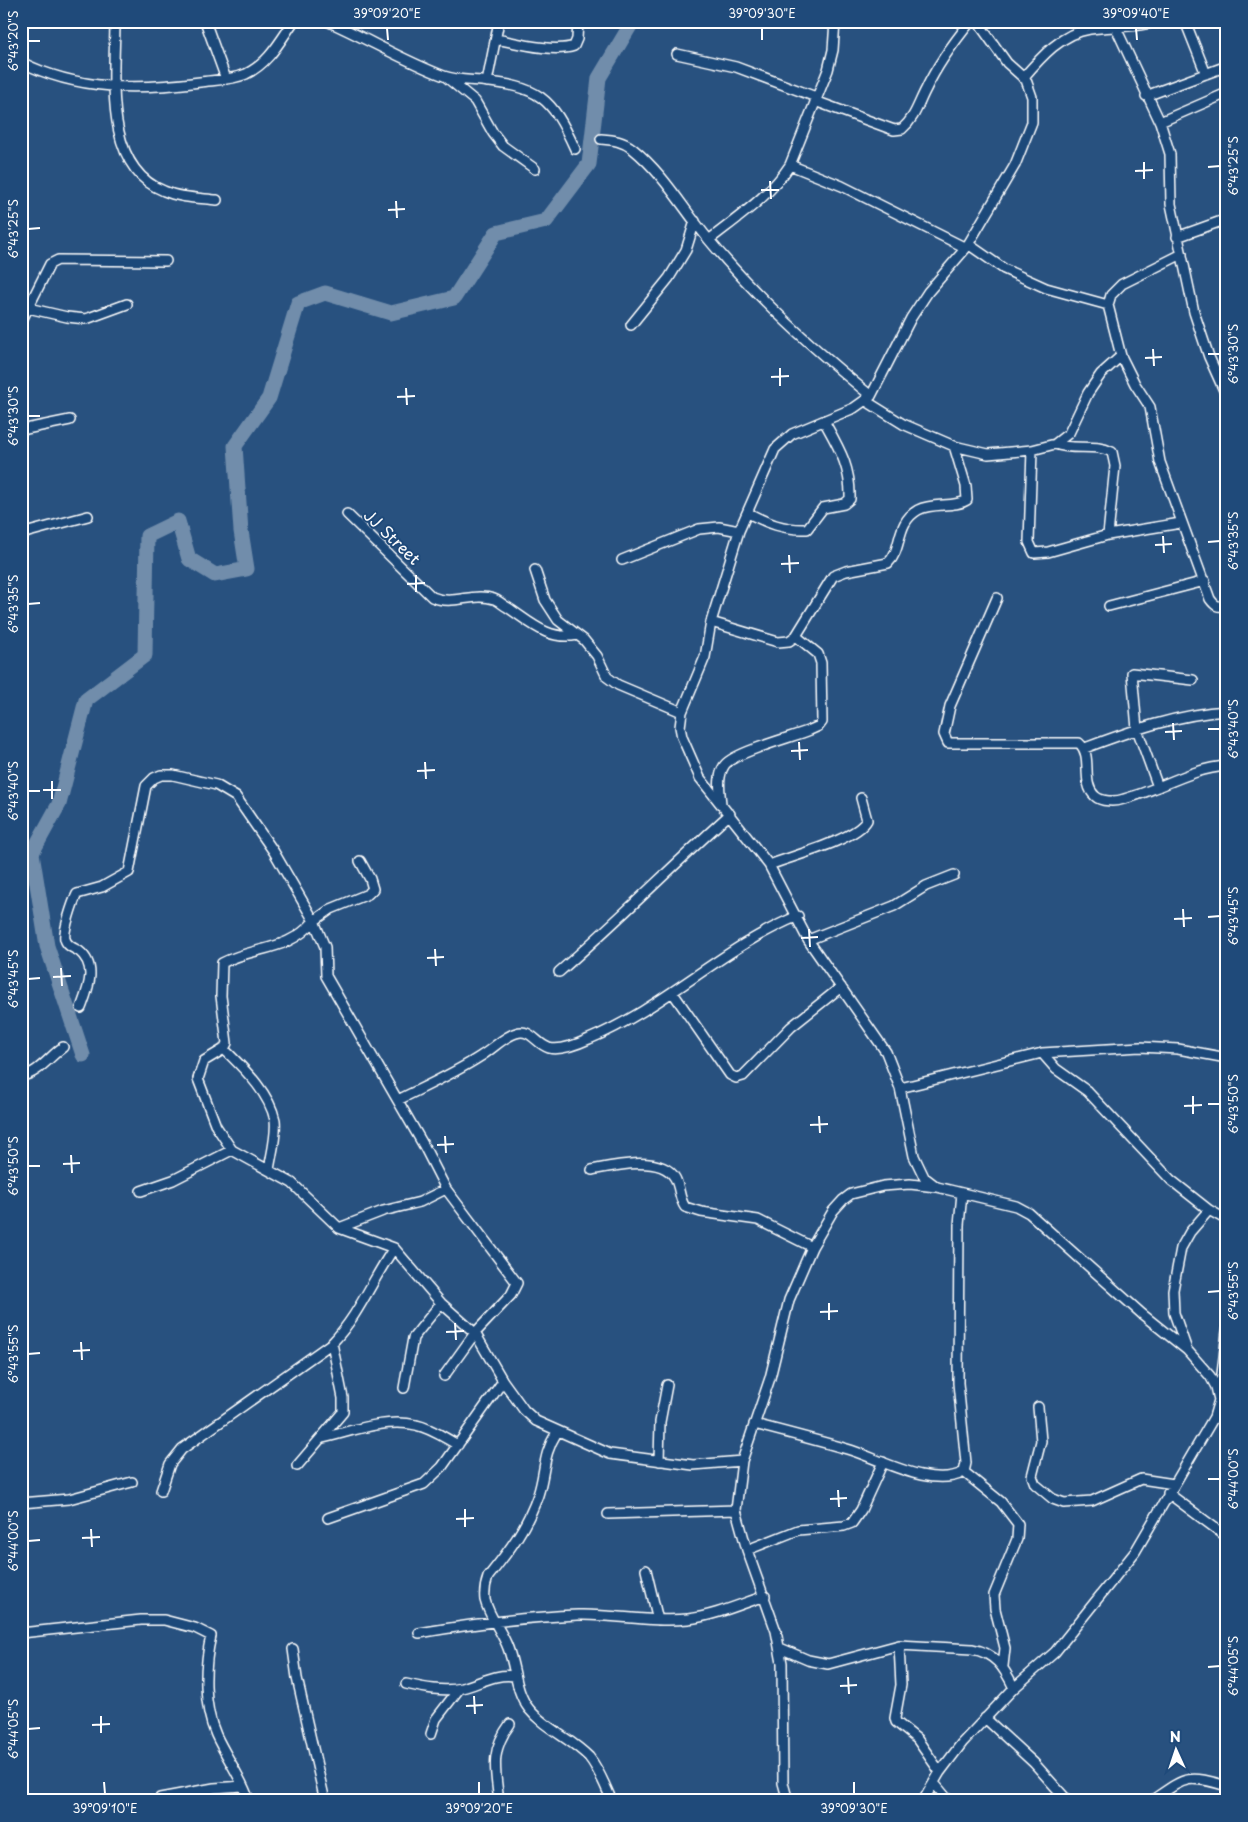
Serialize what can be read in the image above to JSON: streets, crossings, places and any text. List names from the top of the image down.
{
  "streets": {
    "street": ["JJ Street"]
  },
  "north": "top",
  "coordinates": [
    "39°09'20\"E",
    "39°09'30\"E",
    "39°09'40\"E",
    "6°43'20\"S",
    "6°43'25\"S",
    "6°43'30\"S",
    "6°43'35\"S",
    "6°43'40\"S",
    "6°43'45\"S",
    "6°43'50\"S",
    "6°43'55\"S",
    "6°44'00\"S",
    "6°44'05\"S",
    "39°09'10\"E"
  ]
}
